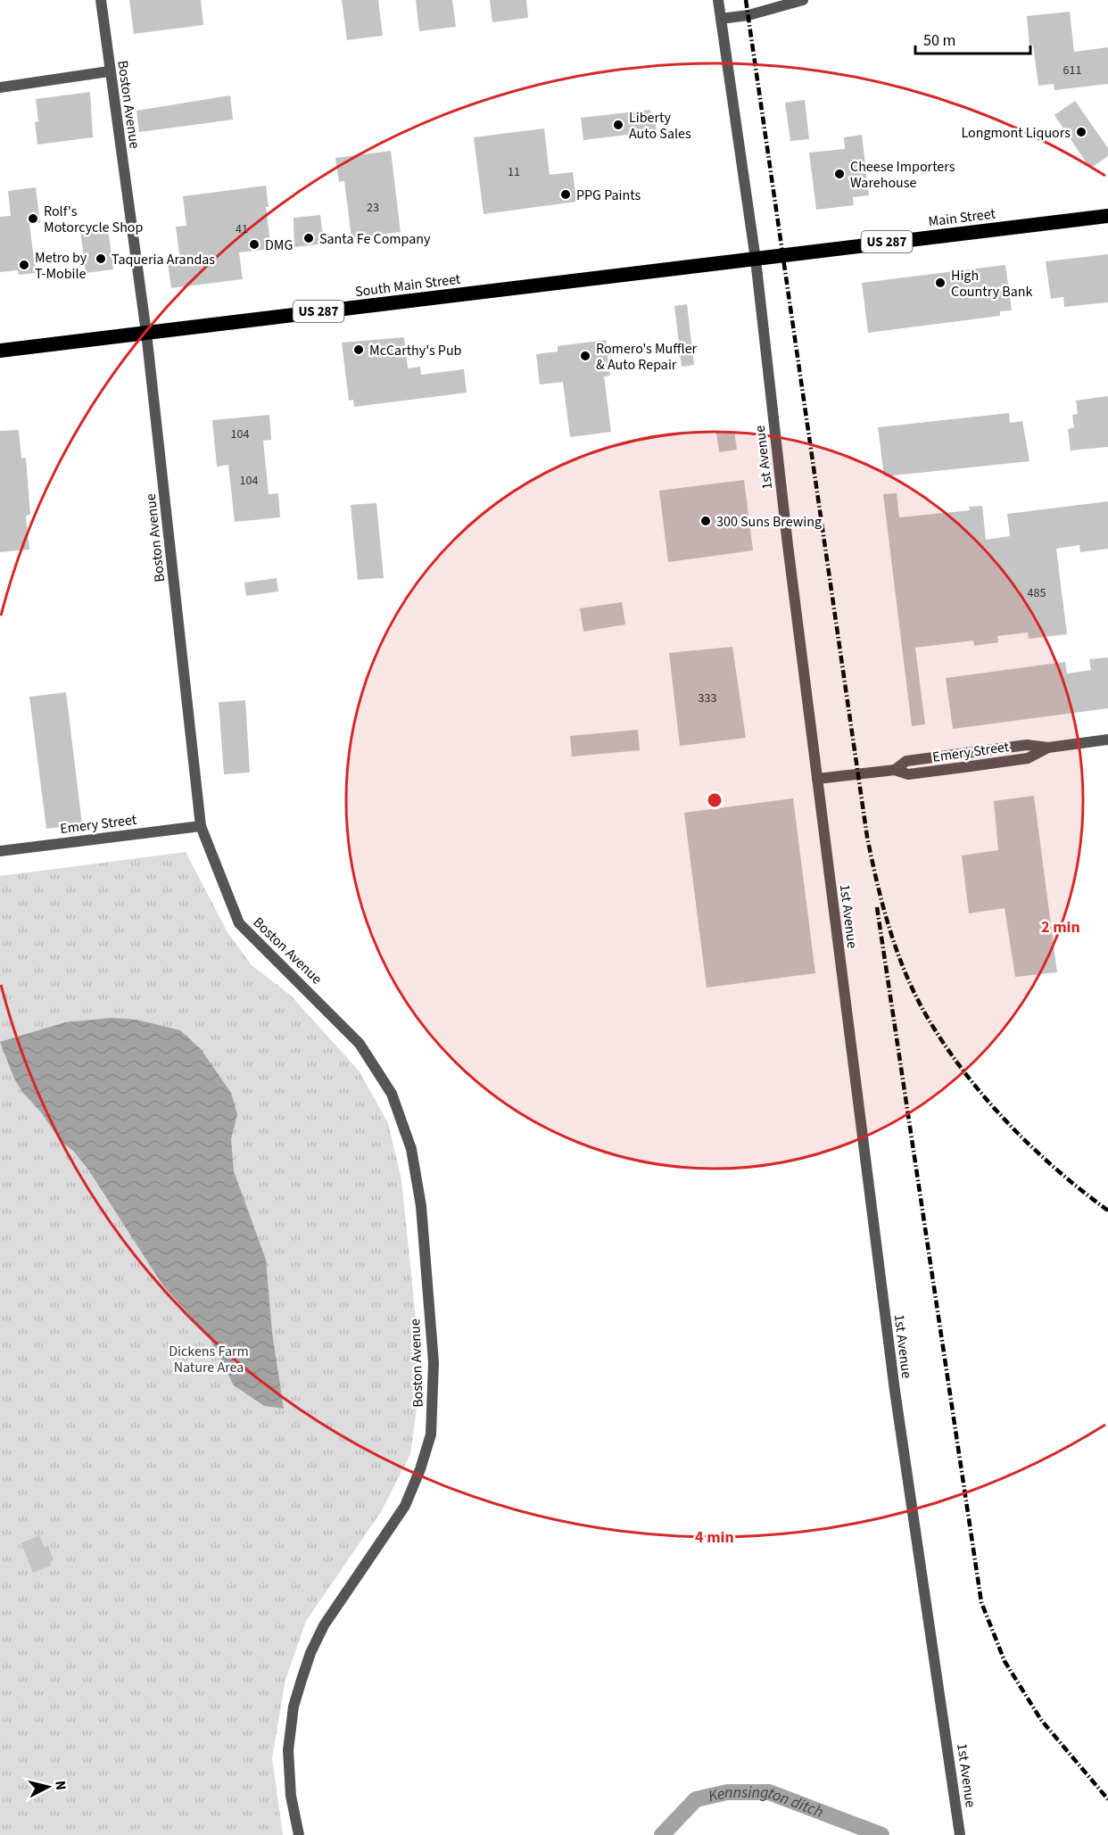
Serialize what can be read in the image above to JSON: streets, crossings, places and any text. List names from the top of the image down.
{
  "streets": {
    "highway": ["Main Street", "US 287", "South Main Street"],
    "street": ["Boston Avenue", "1st Avenue", "Emery Street"]
  },
  "crossings": [
    ["Boston Avenue", "South Main Street"],
    ["Boston Avenue", "Emery Street"],
    ["Main Street", "South Main Street"],
    ["Main Street", "1st Avenue"],
    ["South Main Street", "1st Avenue"],
    ["1st Avenue", "Emery Street"]
  ],
  "water": ["Kennsington ditch"],
  "parks": ["Dickens Farm Nature Area"],
  "places": [
    "Liberty Auto Sales",
    "Longmont Liquors",
    "Cheese Importers Warehouse",
    "PPG Paints",
    "Rolf's Motorcycle Shop",
    "Santa Fe Company",
    "DMG",
    "Taqueria Arandas",
    "Metro by T-Mobile",
    "High Country Bank",
    "McCarthy's Pub",
    "Romero's Muffler & Auto Repair",
    "300 Suns Brewing"
  ],
  "house_numbers": [
    "611",
    "11",
    "23",
    "41",
    "104",
    "104",
    "485",
    "333"
  ],
  "scale_bar": "50 m",
  "north": "right",
  "rings": ["2 min", "4 min"]
}
